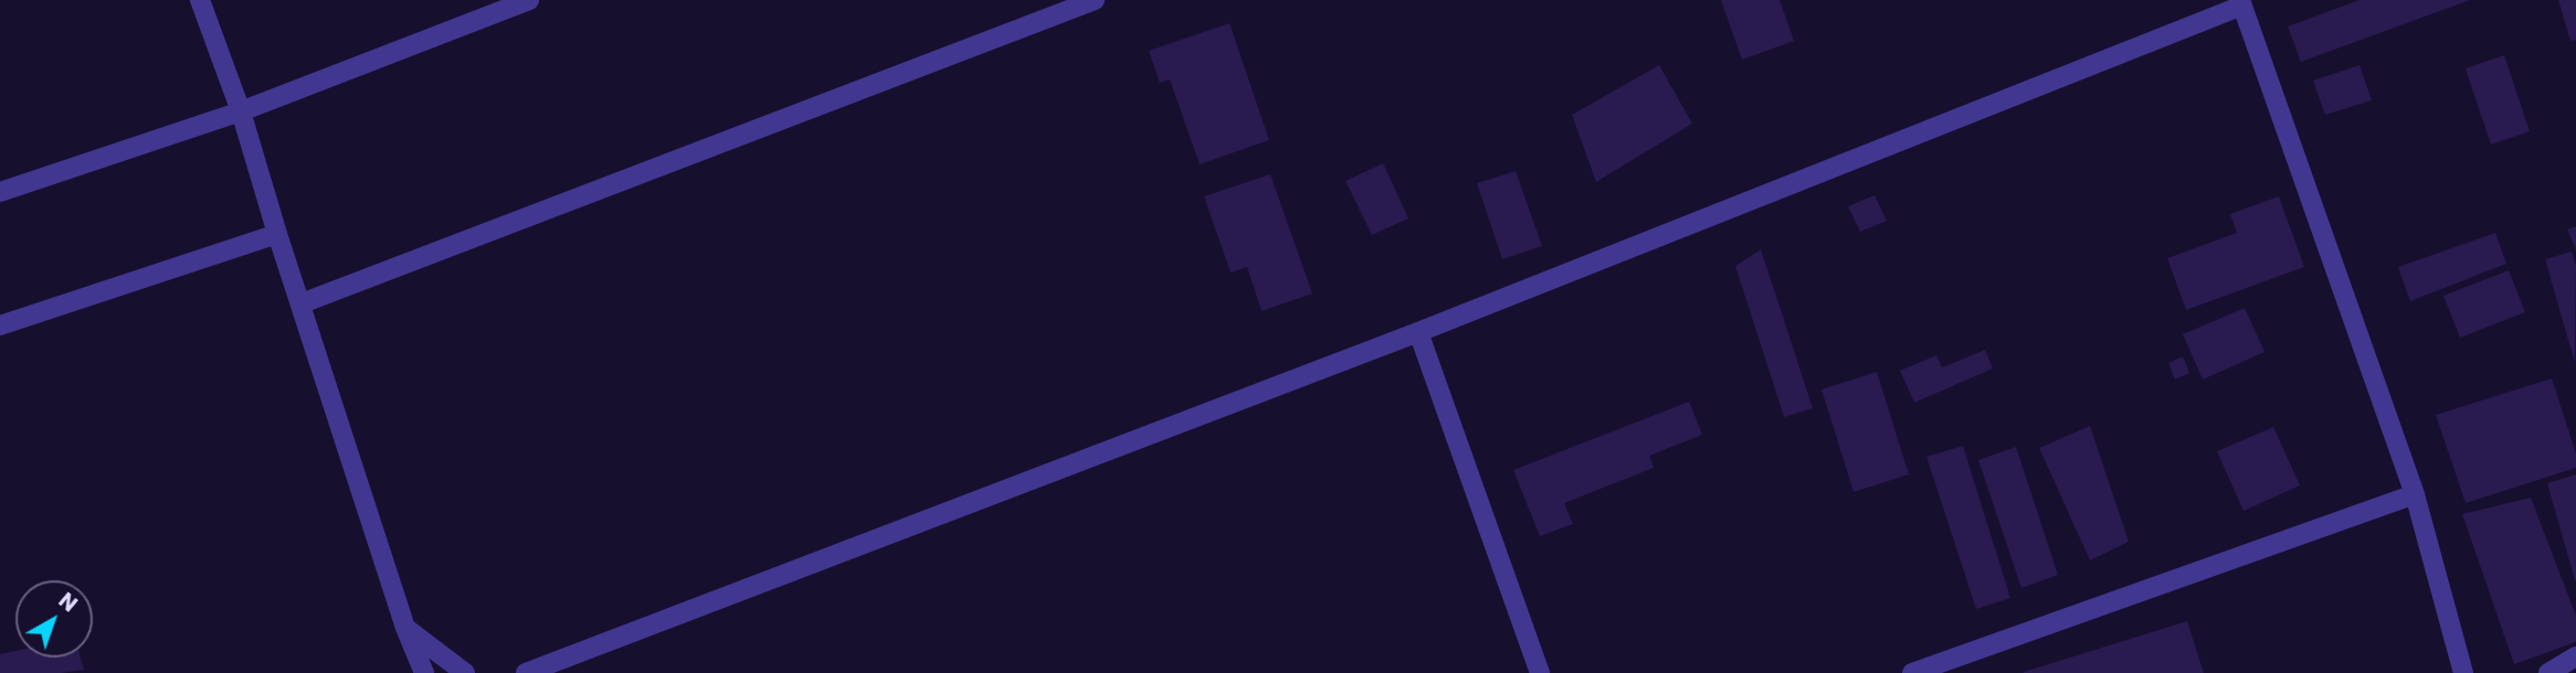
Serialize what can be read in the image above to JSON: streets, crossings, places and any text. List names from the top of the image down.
{
  "north": "top right"
}
